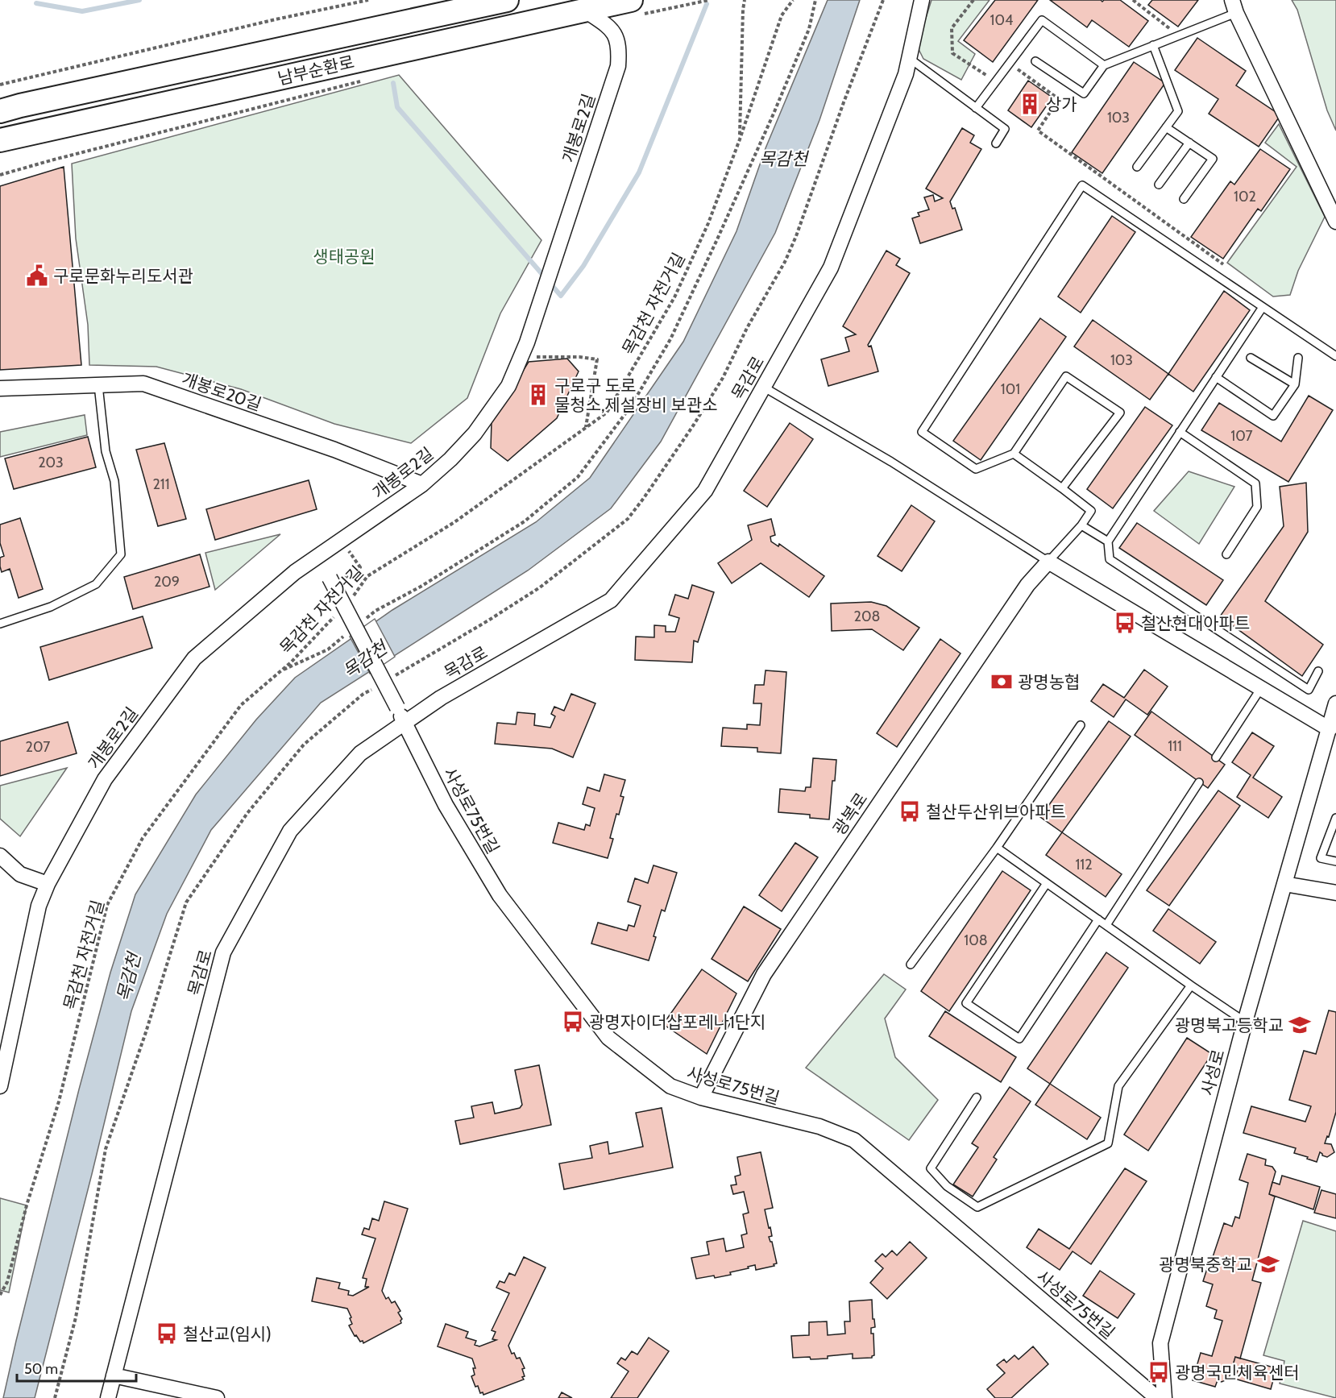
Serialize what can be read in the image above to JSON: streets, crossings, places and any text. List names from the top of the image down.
{
  "streets": {
    "main road": ["남부순환로"],
    "street": [
      "개봉로2길",
      "목감로",
      "개봉로20길",
      "사성로75번길",
      "광복로",
      "사성로"
    ],
    "path": ["목감천 자전거길"]
  },
  "crossings": [
    ["남부순환로", "개봉로2길"],
    ["개봉로2길", "개봉로20길"],
    ["개봉로2길", "사성로75번길"],
    ["목감로", "사성로75번길"],
    ["사성로75번길", "광복로"]
  ],
  "water": ["목감천"],
  "parks": ["생태공원"],
  "places": {
    "building": ["상가", "구로구 도로 물청소,제설장비 보관소"],
    "public building": ["구로문화누리도서관"],
    "bus stop": [
      "철산현대아파트",
      "철산두산위브아파트",
      "광명자이더샵포레나1단지",
      "철산교(임시)",
      "광명국민체육센터"
    ],
    "bank": ["광명농협"],
    "school or university": ["광명북고등학교", "광명북중학교"]
  },
  "house_numbers": [
    "104",
    "103",
    "102",
    "103",
    "101",
    "107",
    "203",
    "211",
    "209",
    "208",
    "111",
    "207",
    "112",
    "108"
  ],
  "scale_bar": "50 m"
}
